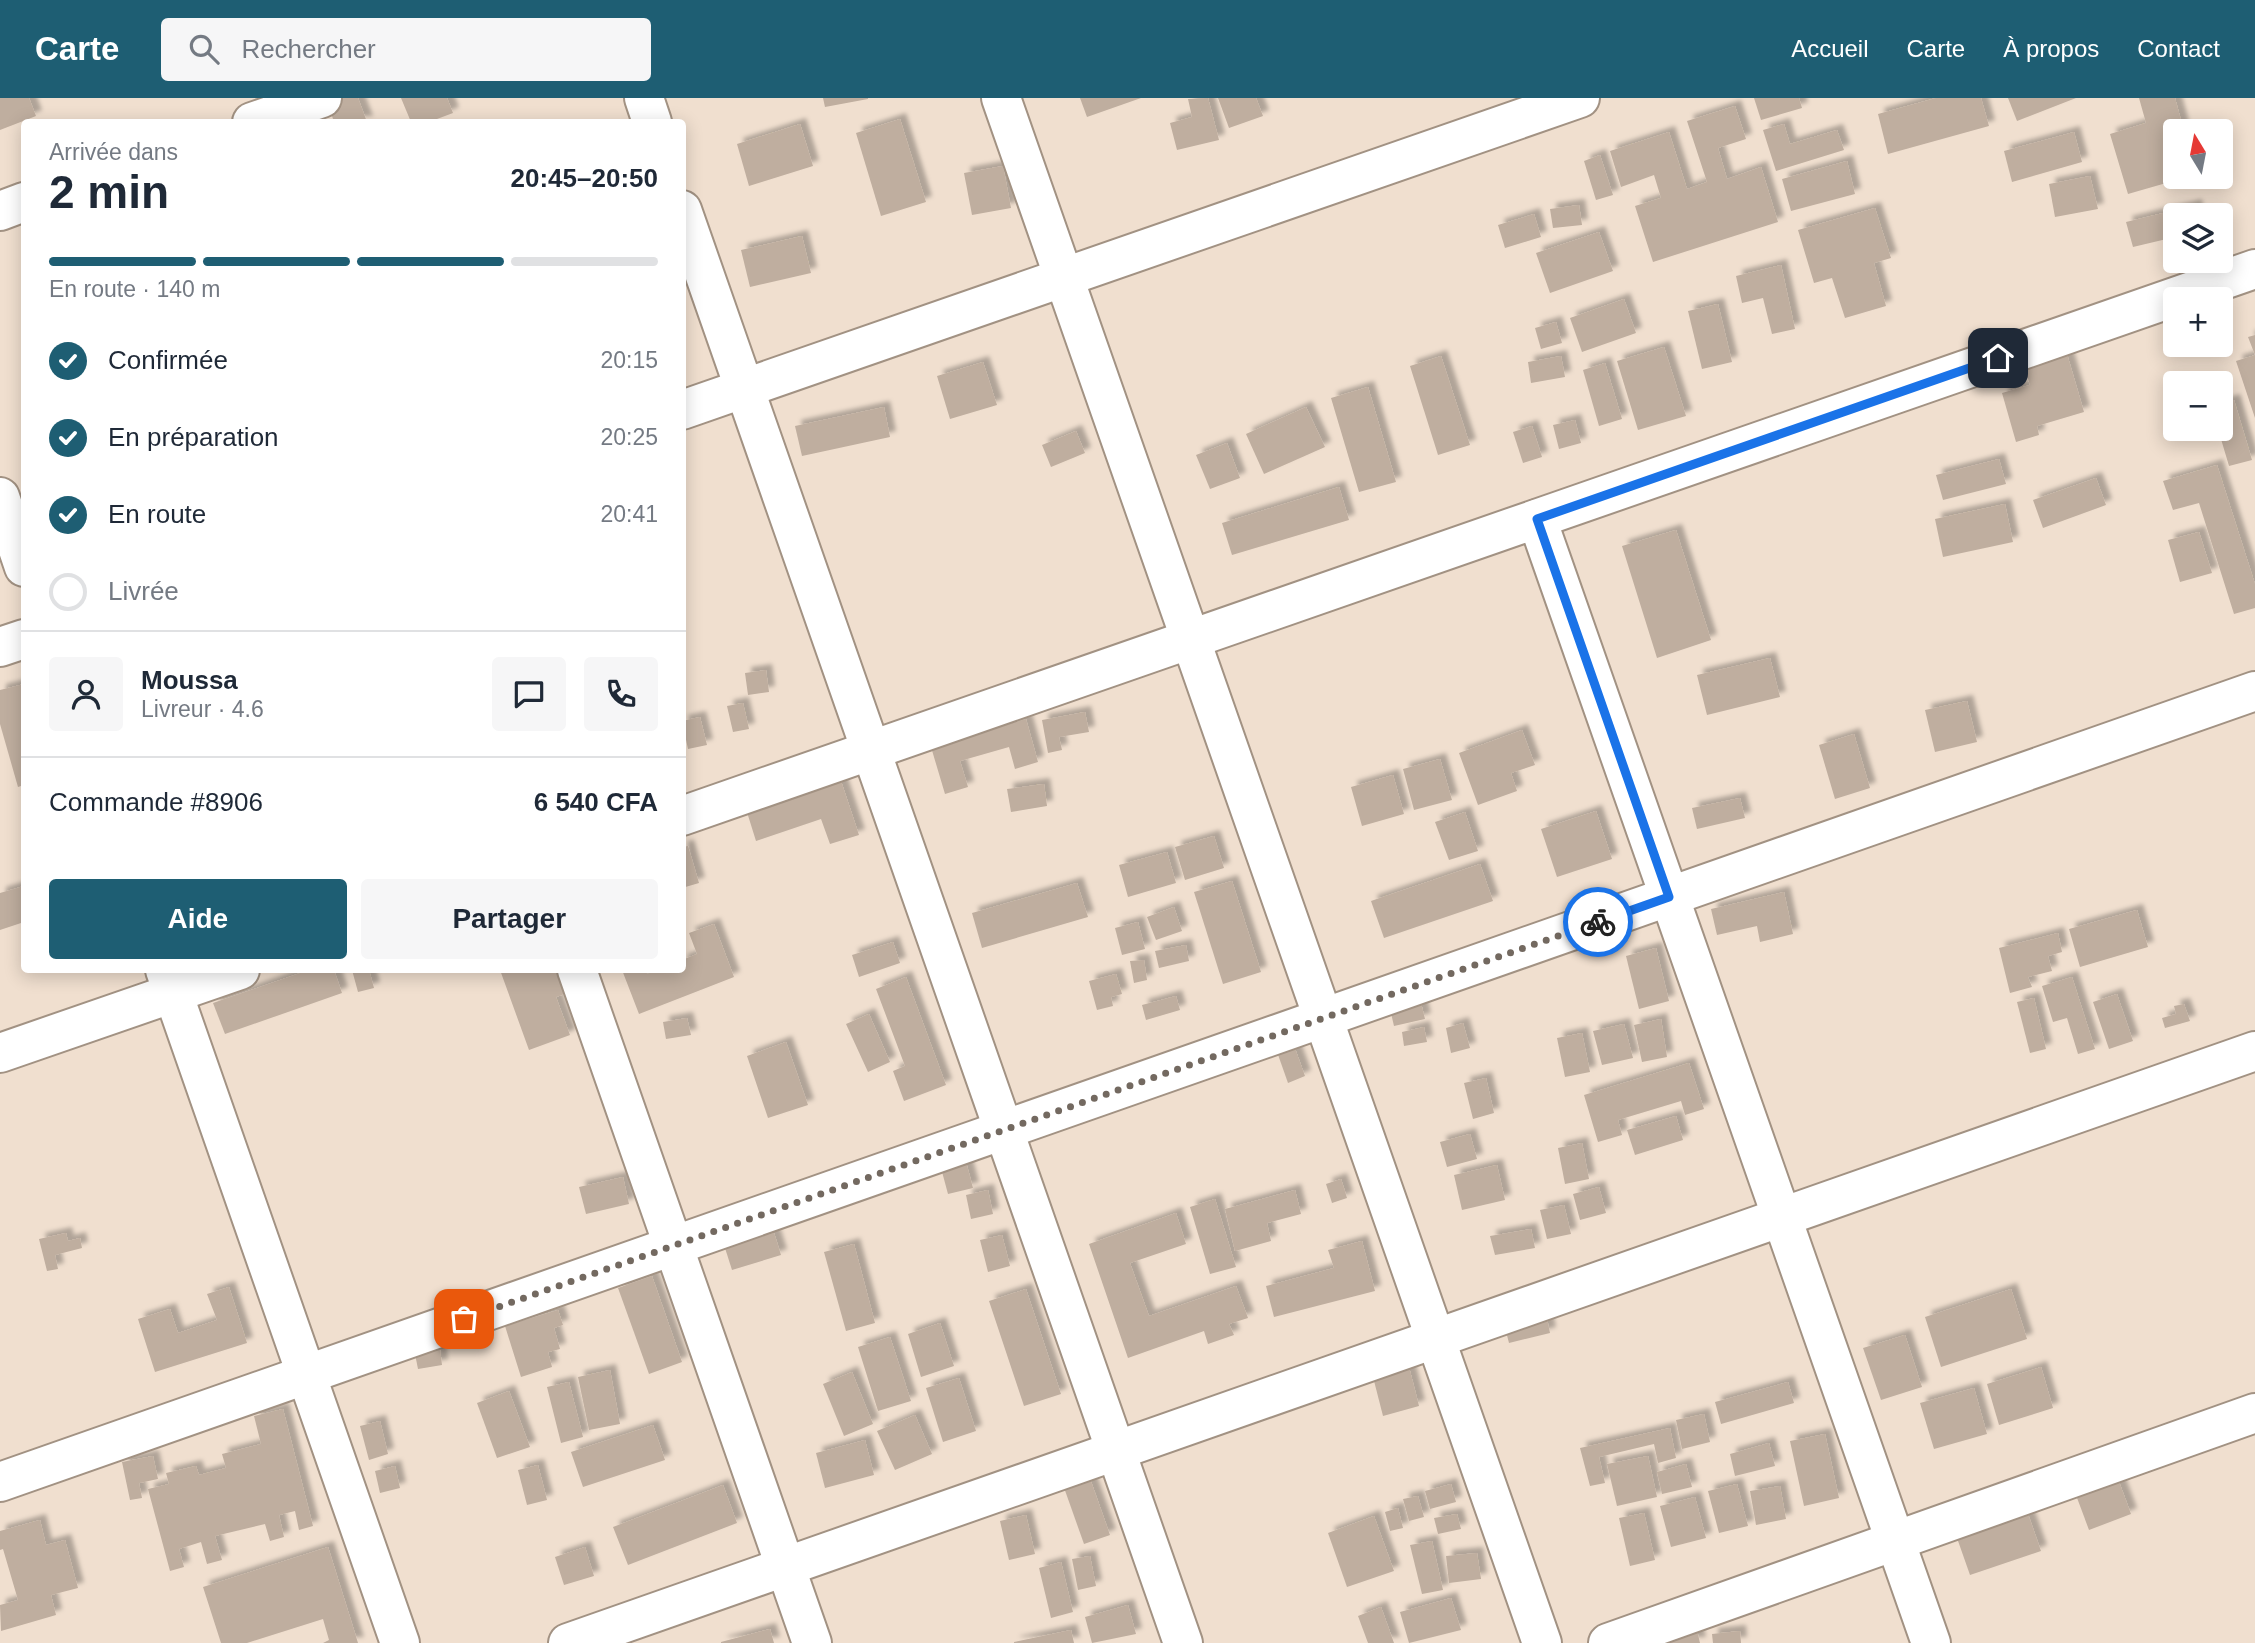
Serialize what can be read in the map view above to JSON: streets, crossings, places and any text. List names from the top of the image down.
{
  "north": "top",
  "page": {
    "header": "Carte",
    "search": "Rechercher",
    "nav": [
      "Accueil",
      "Carte",
      "À propos",
      "Contact"
    ],
    "map_buttons": ["+", "−"],
    "heading": ["2 min", "Arrivée dans", "20:45–20:50"],
    "panel": [
      "Moussa",
      "Livreur · 4.6",
      "Commande #8906",
      "6 540 CFA"
    ],
    "bar": "En route · 140 m",
    "list": [
      ["Confirmée", "20:15"],
      ["En préparation", "20:25"],
      ["En route", "20:41"],
      "Livrée"
    ],
    "buttons": ["Aide", "Partager"]
  }
}
